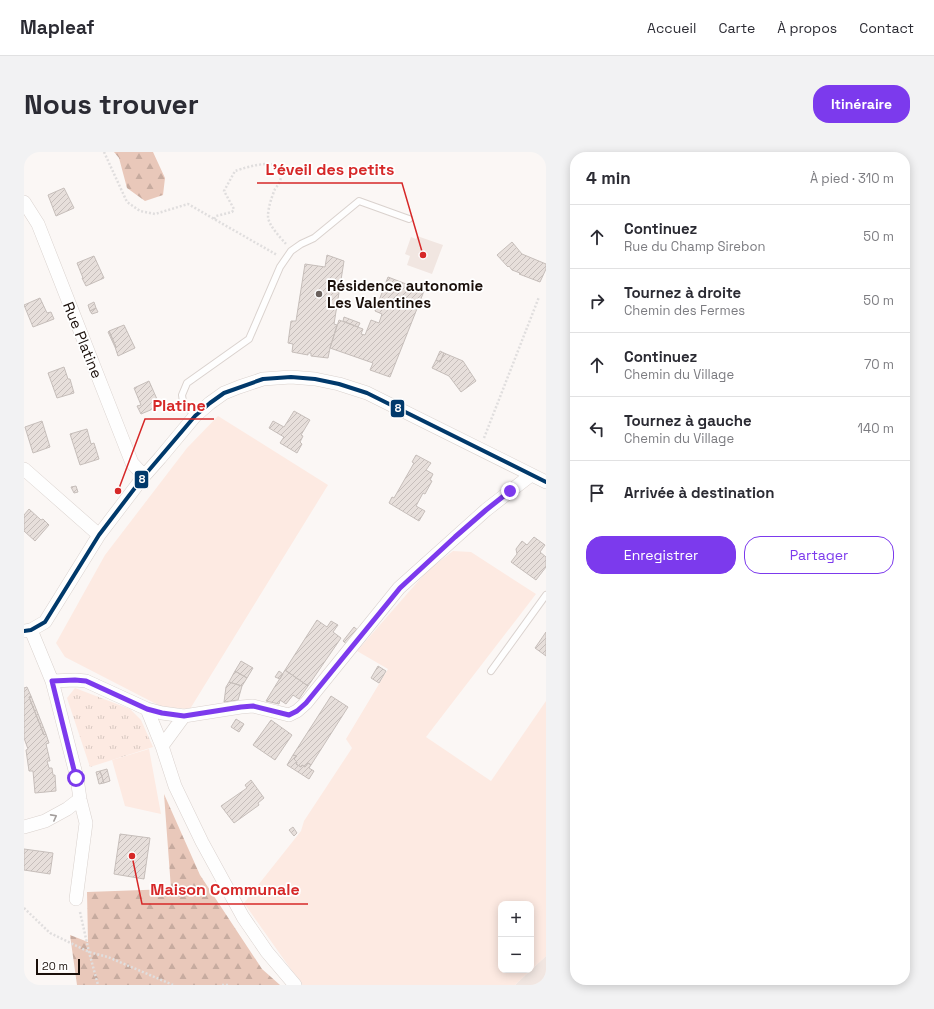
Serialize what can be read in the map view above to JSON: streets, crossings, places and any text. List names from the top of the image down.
{
  "streets": {
    "street": ["Rue Platine"]
  },
  "places": [
    "L'éveil des petits",
    "Résidence autonomie Les Valentines",
    "Platine",
    "Maison Communale"
  ],
  "lines": ["transit line 8"],
  "scale_bar": "20 m",
  "page": {
    "header": "Mapleaf",
    "nav": [
      "Accueil",
      "Carte",
      "À propos",
      "Contact"
    ],
    "buttons": [
      "Itinéraire",
      ["Enregistrer", "Partager"]
    ],
    "title": "Nous trouver",
    "heading": ["4 min", "À pied · 310 m"],
    "list": [
      ["Continuez", "Rue du Champ Sirebon", "50 m"],
      ["Tournez à droite", "Chemin des Fermes", "50 m"],
      ["Continuez", "Chemin du Village", "70 m"],
      ["Tournez à gauche", "Chemin du Village", "140 m"],
      "Arrivée à destination"
    ],
    "map_buttons": ["+", "−"],
    "scale": "20 m"
  }
}
